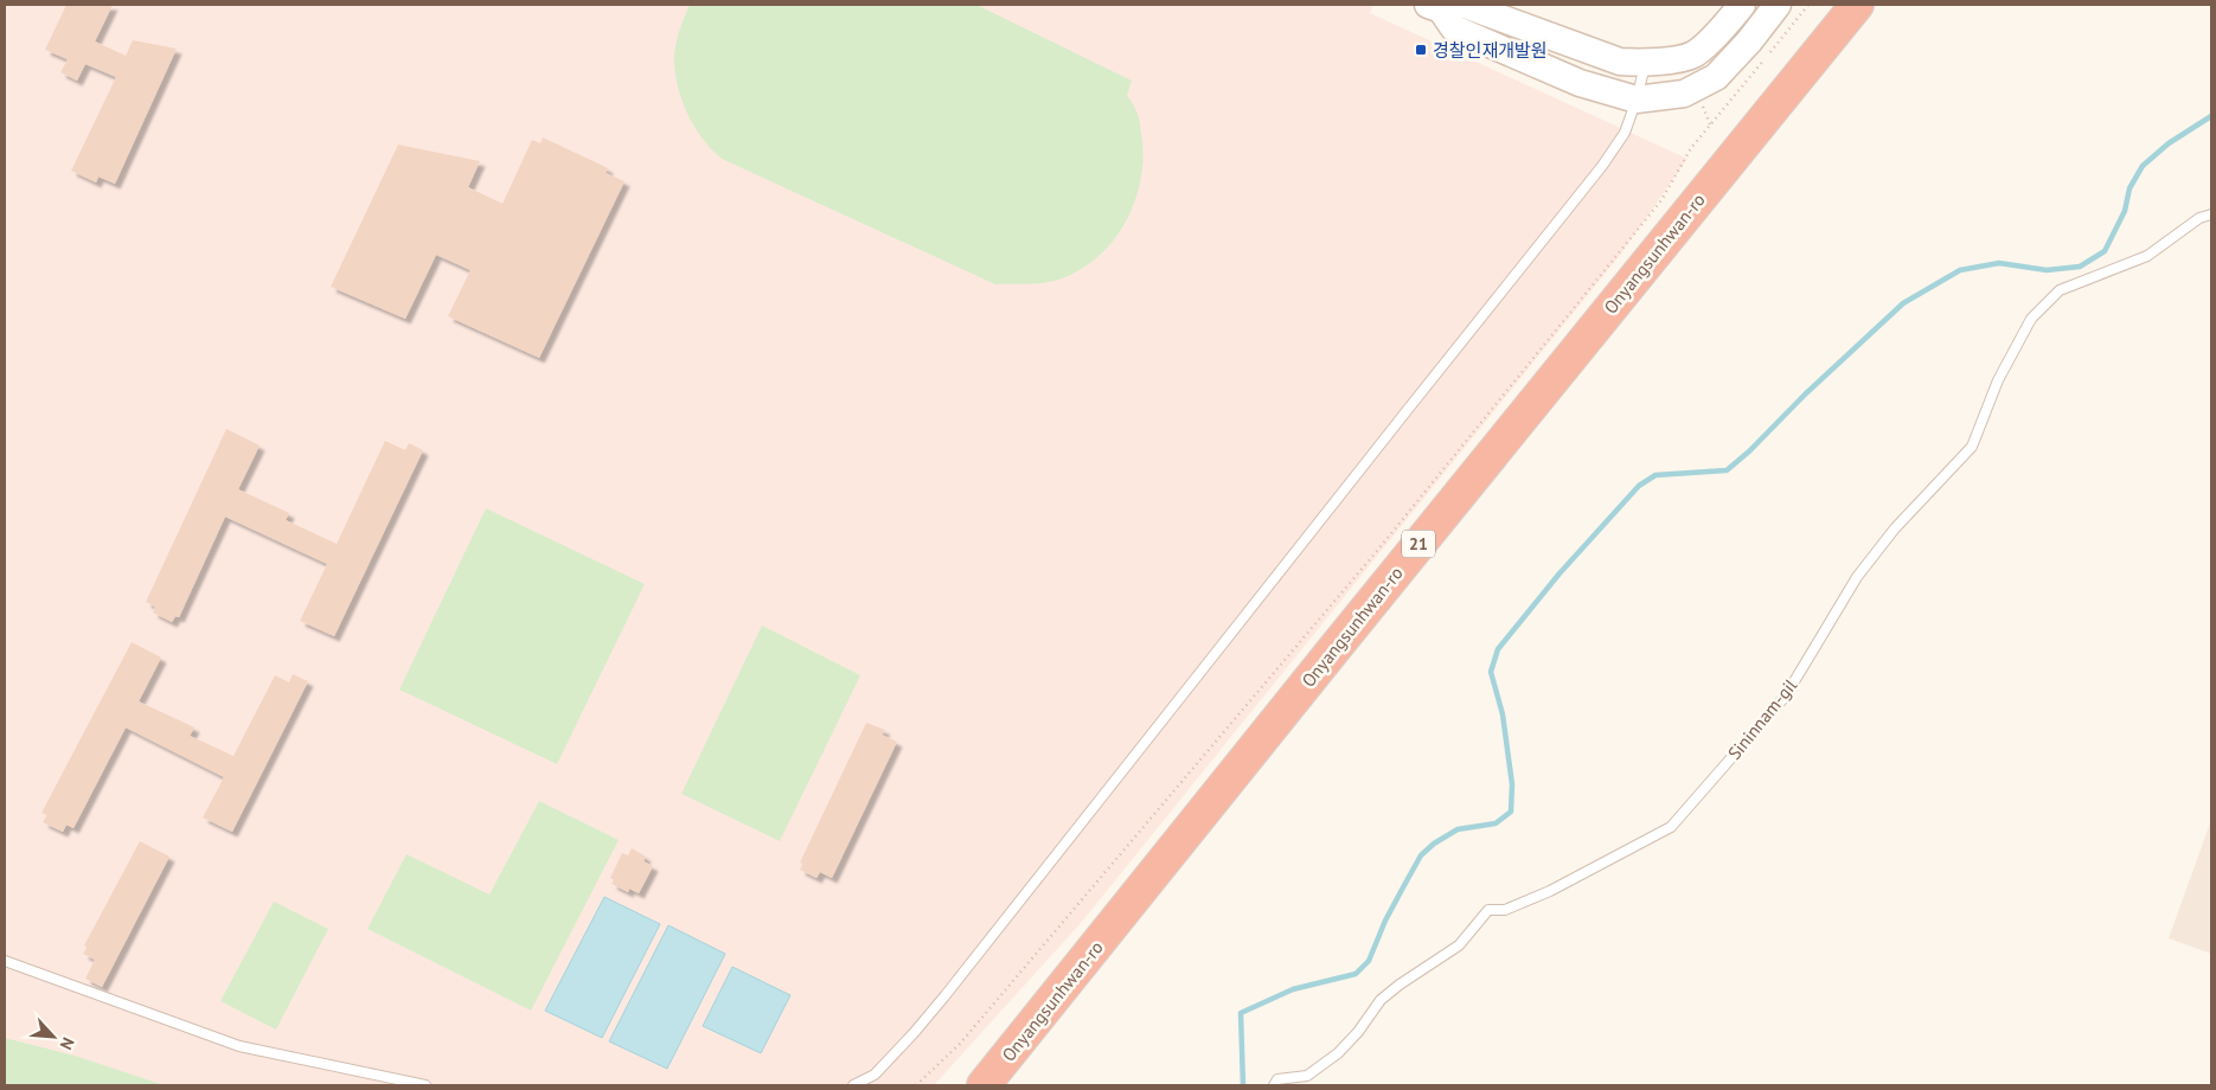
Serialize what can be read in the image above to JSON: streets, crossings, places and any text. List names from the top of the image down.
{
  "streets": {
    "highway": ["Onyangsunhwan-ro", "21"],
    "lane": ["Sininnam-gil"]
  },
  "places": {
    "transit": ["경찰인재개발원"]
  },
  "north": "bottom right"
}
